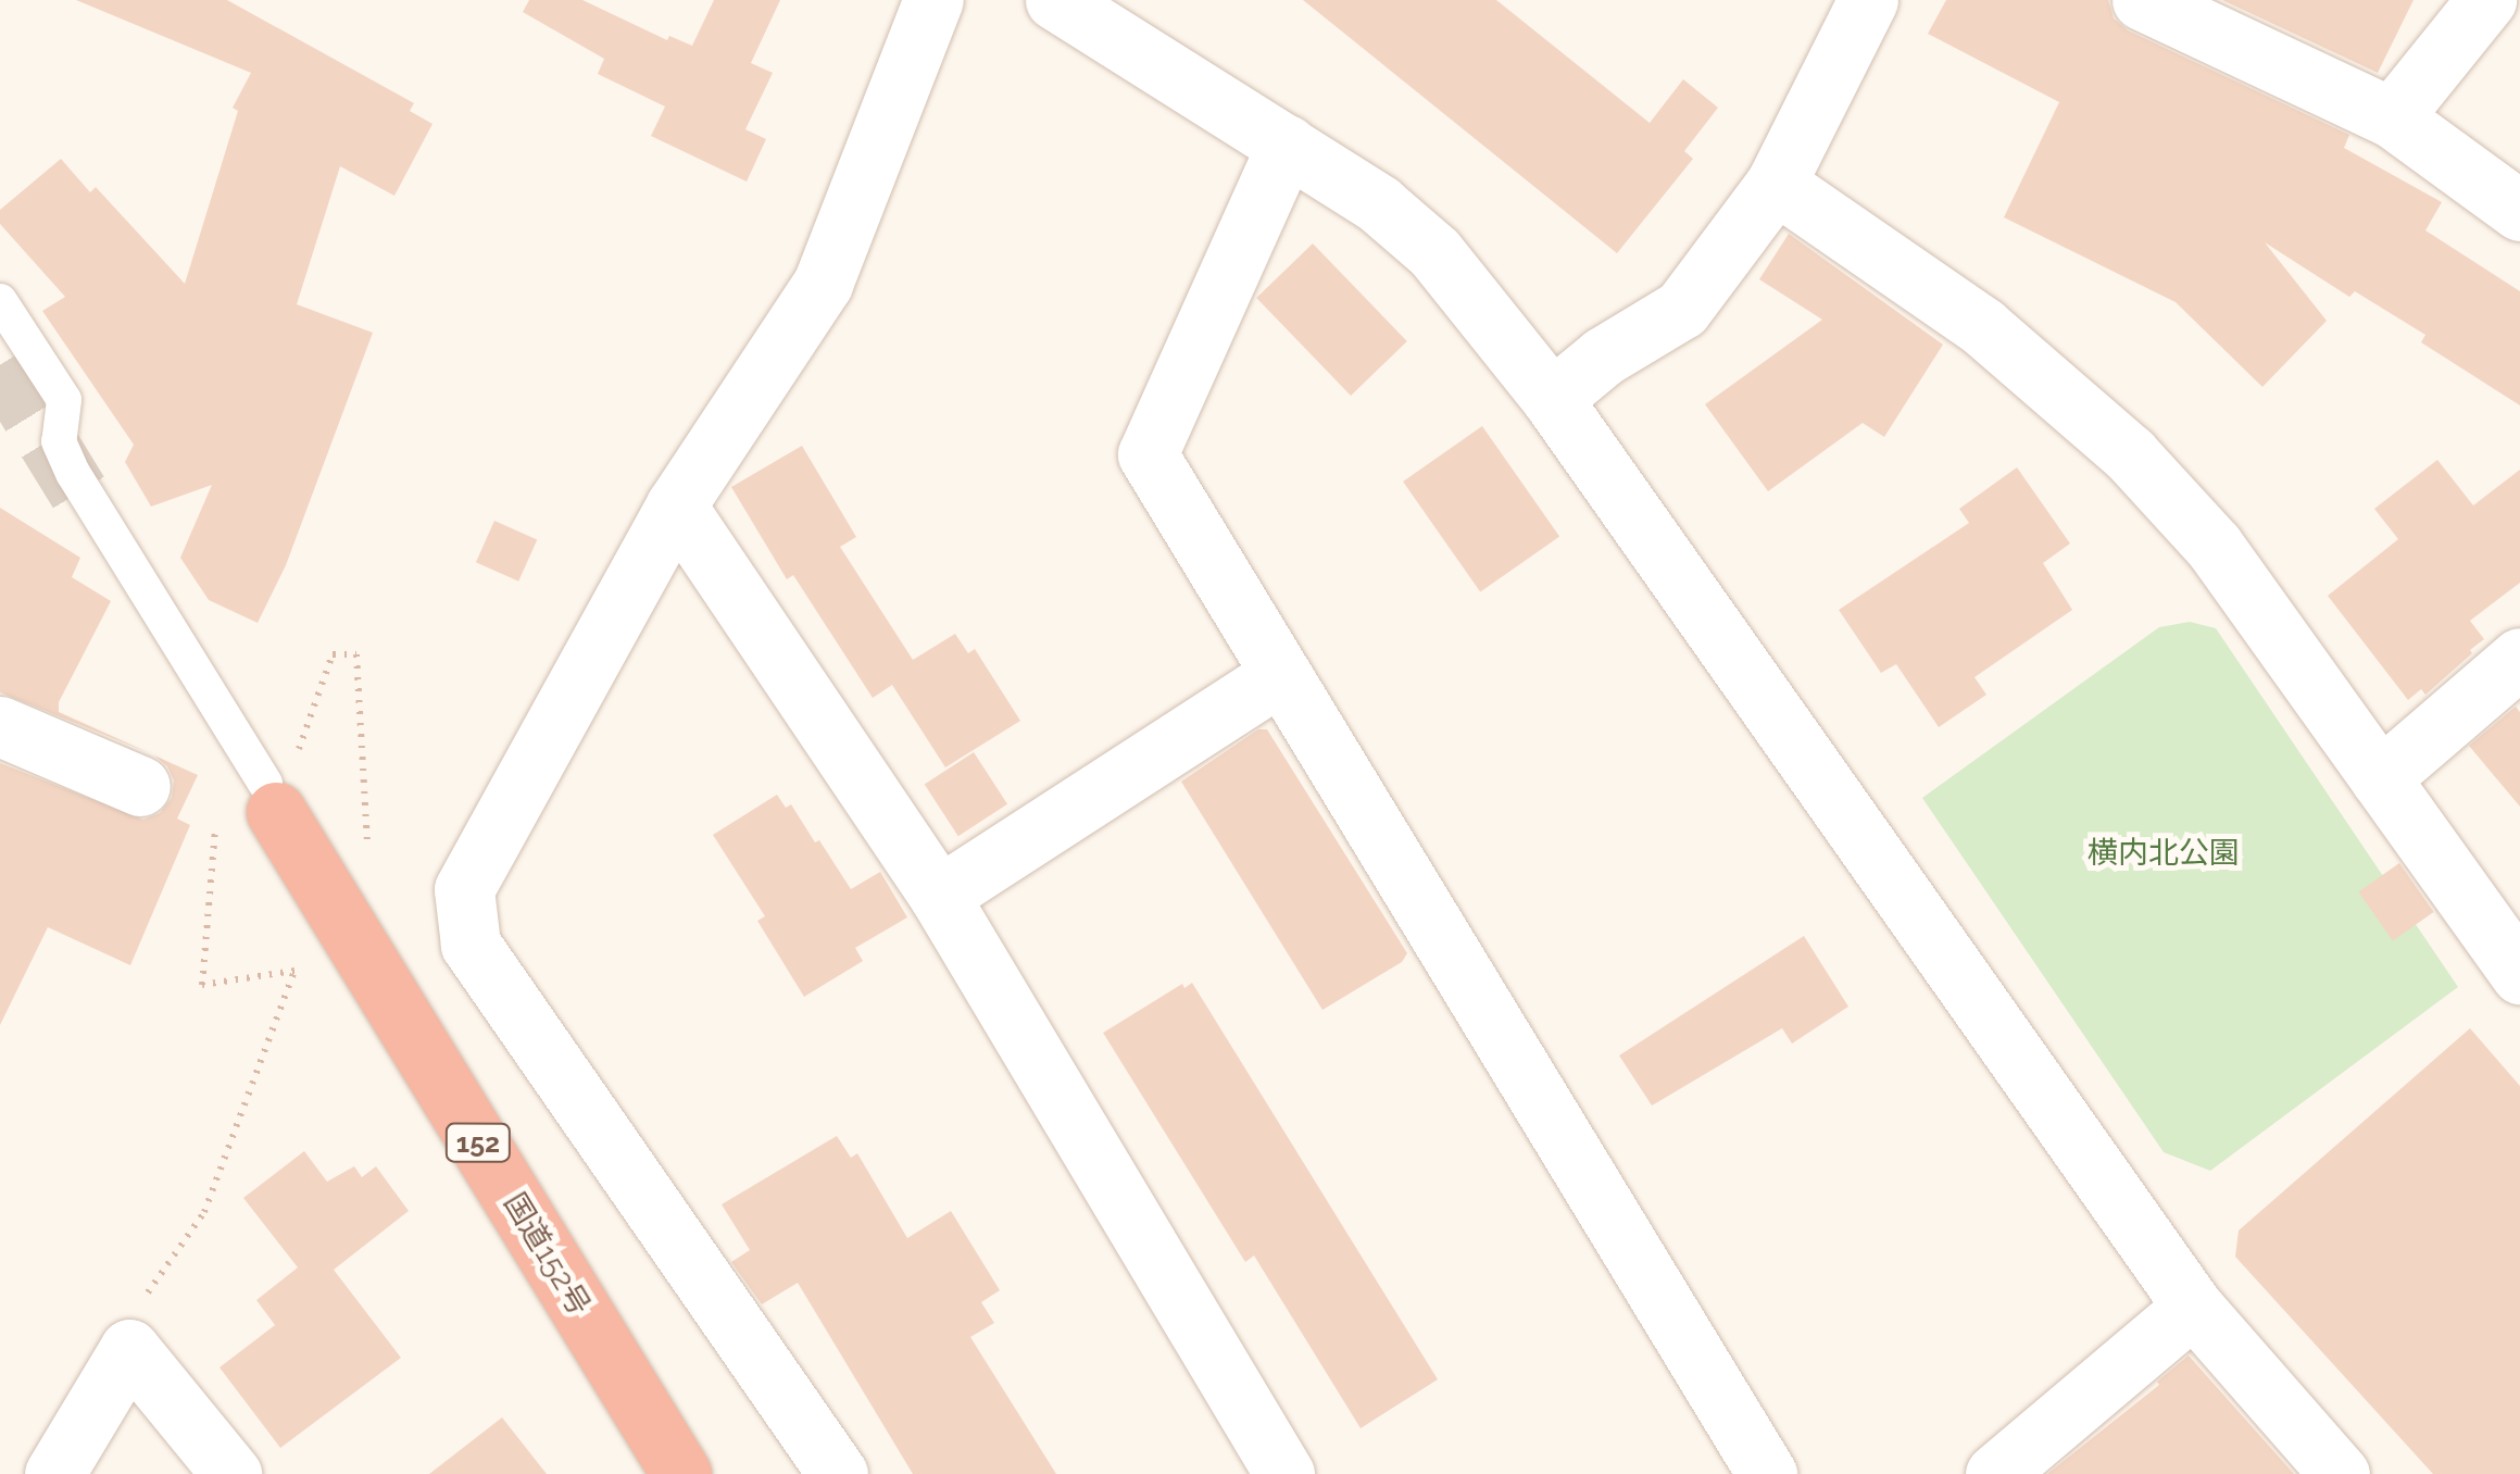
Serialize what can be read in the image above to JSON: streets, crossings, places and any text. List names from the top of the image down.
{
  "streets": {
    "highway": ["152", "国道152号"]
  },
  "parks": ["横内北公園"]
}
